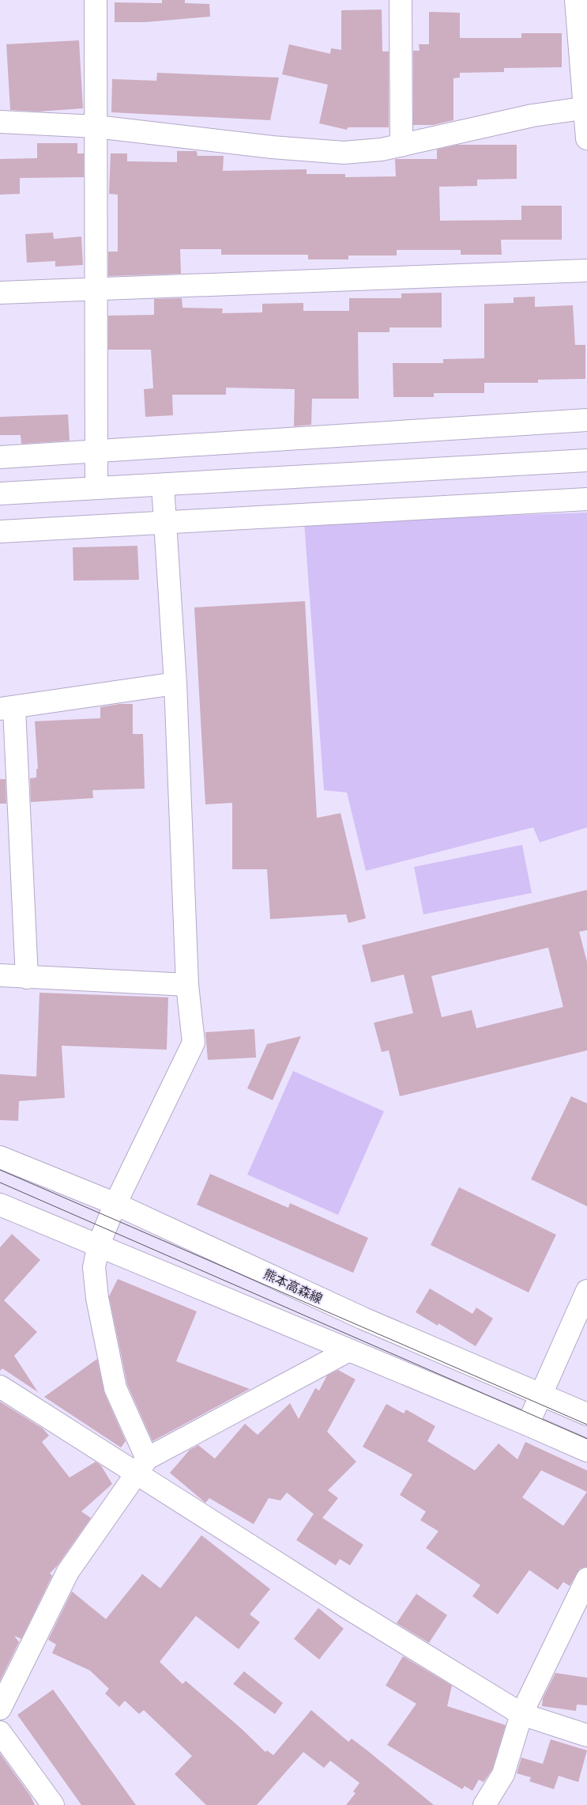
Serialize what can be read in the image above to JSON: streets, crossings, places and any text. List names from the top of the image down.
{
  "streets": {
    "street": ["熊本高森線"]
  }
}
